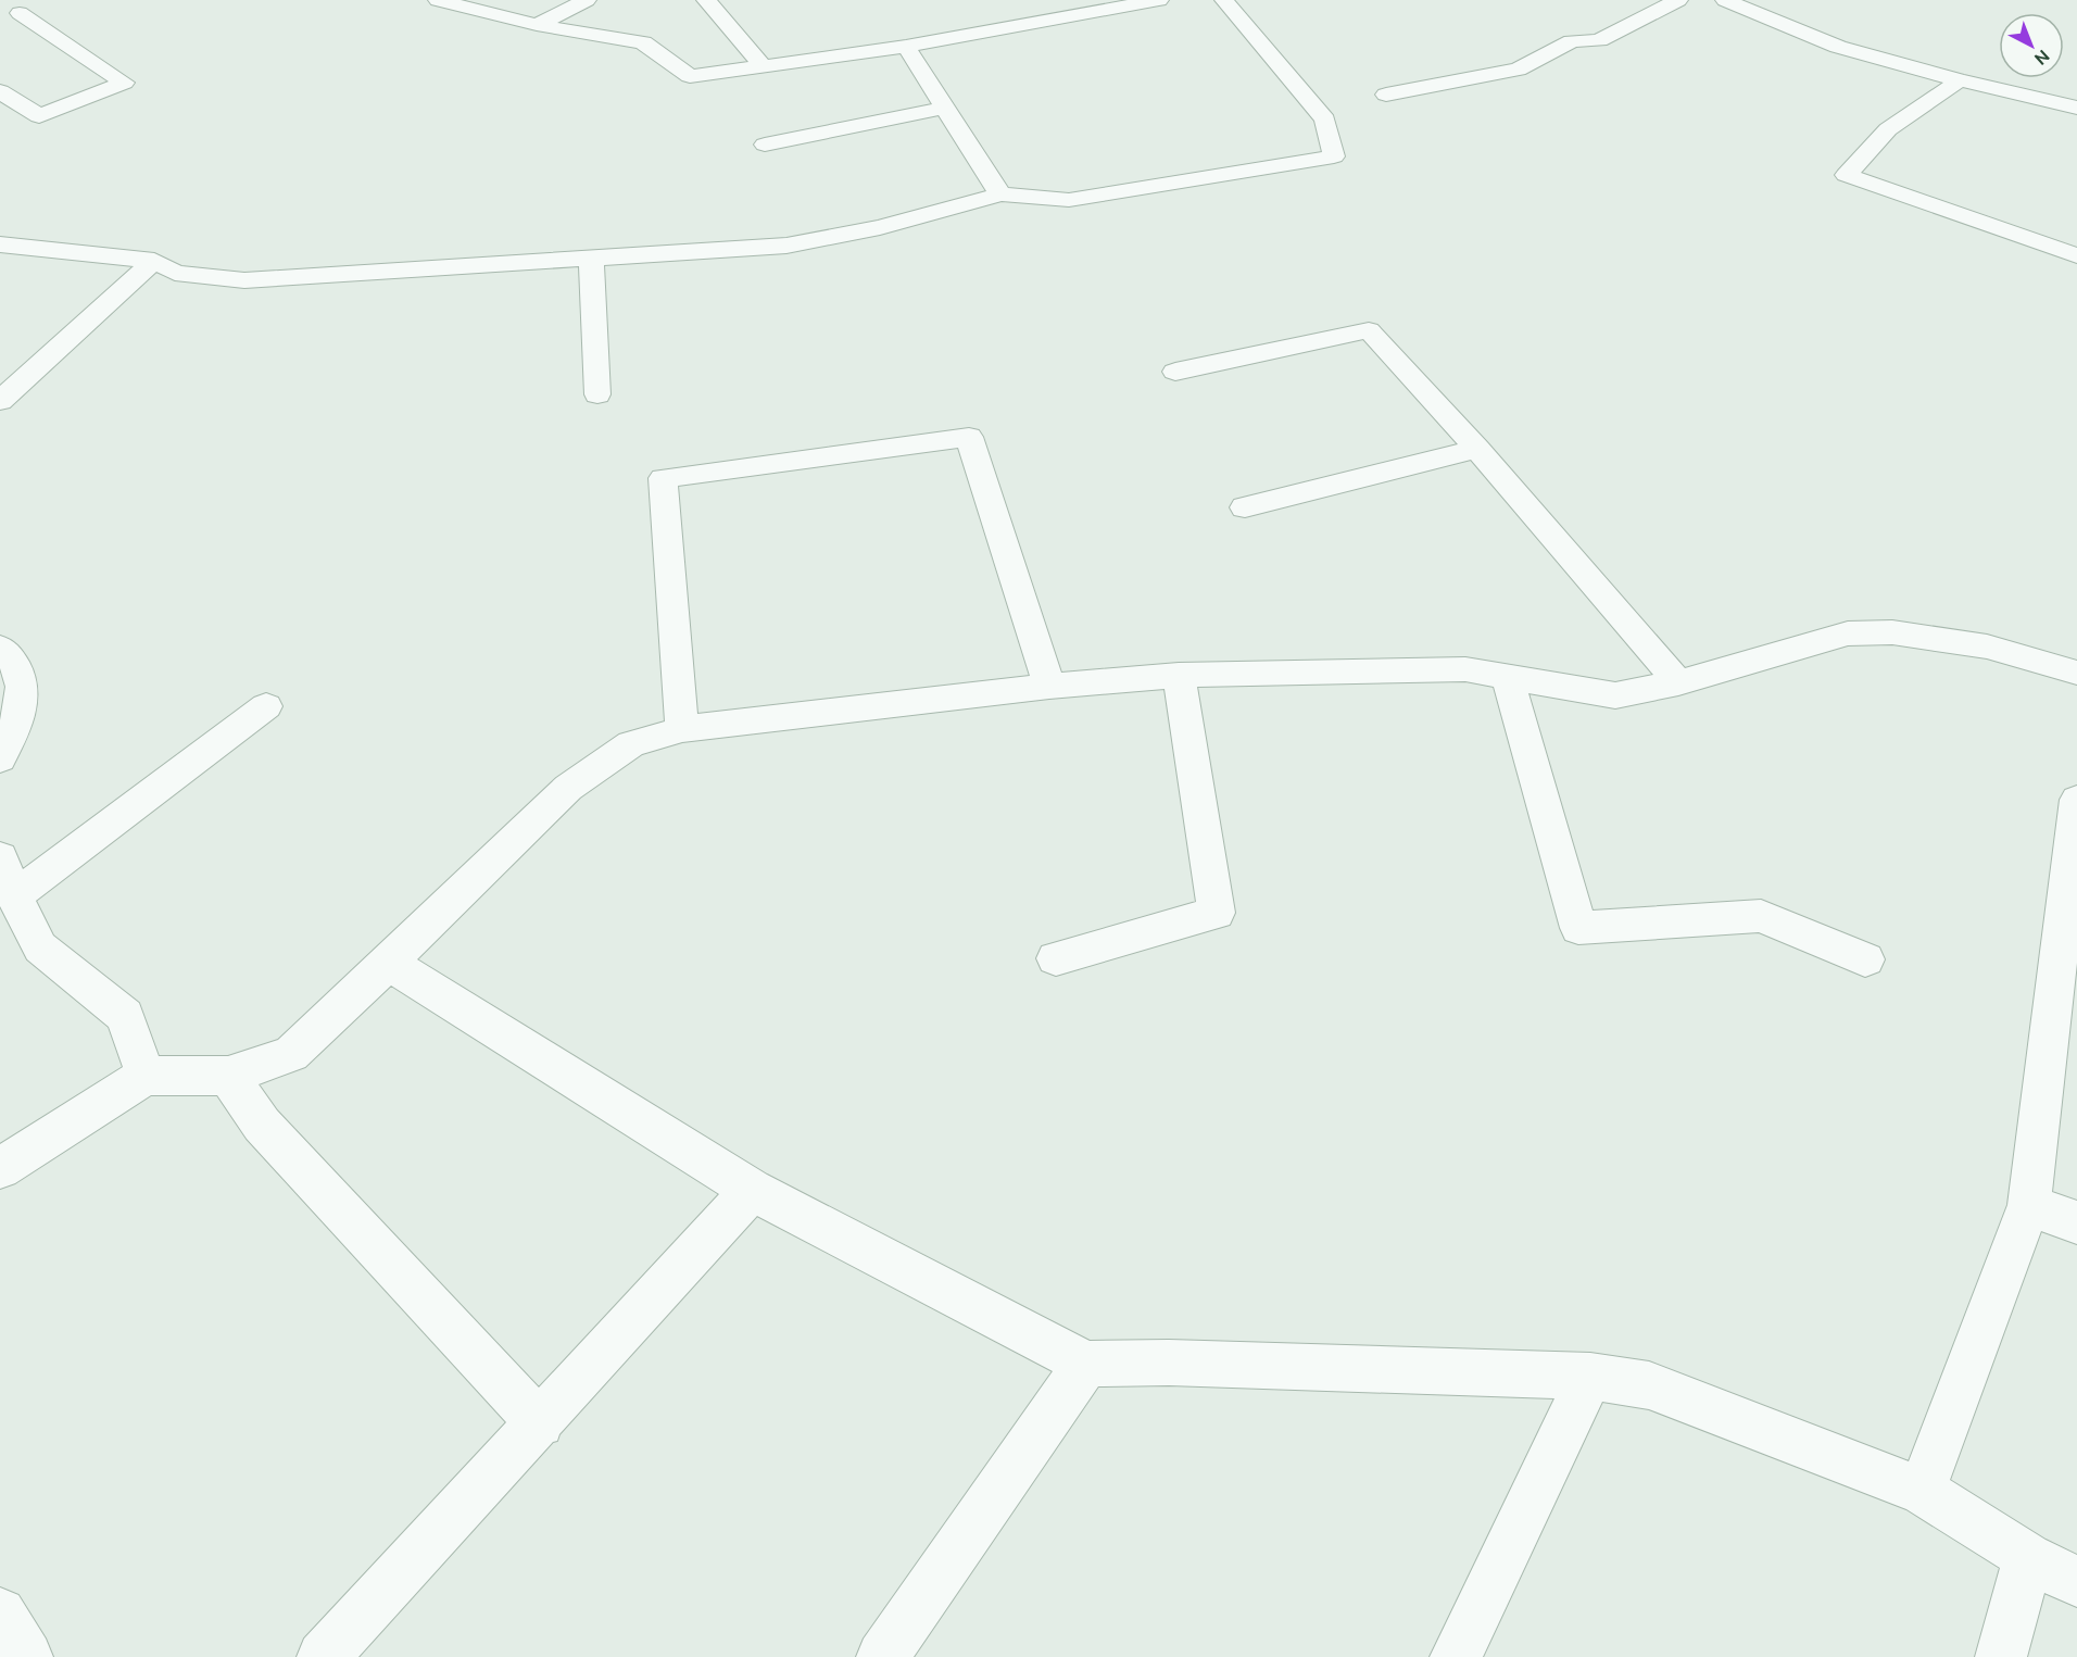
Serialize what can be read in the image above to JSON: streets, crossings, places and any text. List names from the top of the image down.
{
  "north": "bottom right"
}
